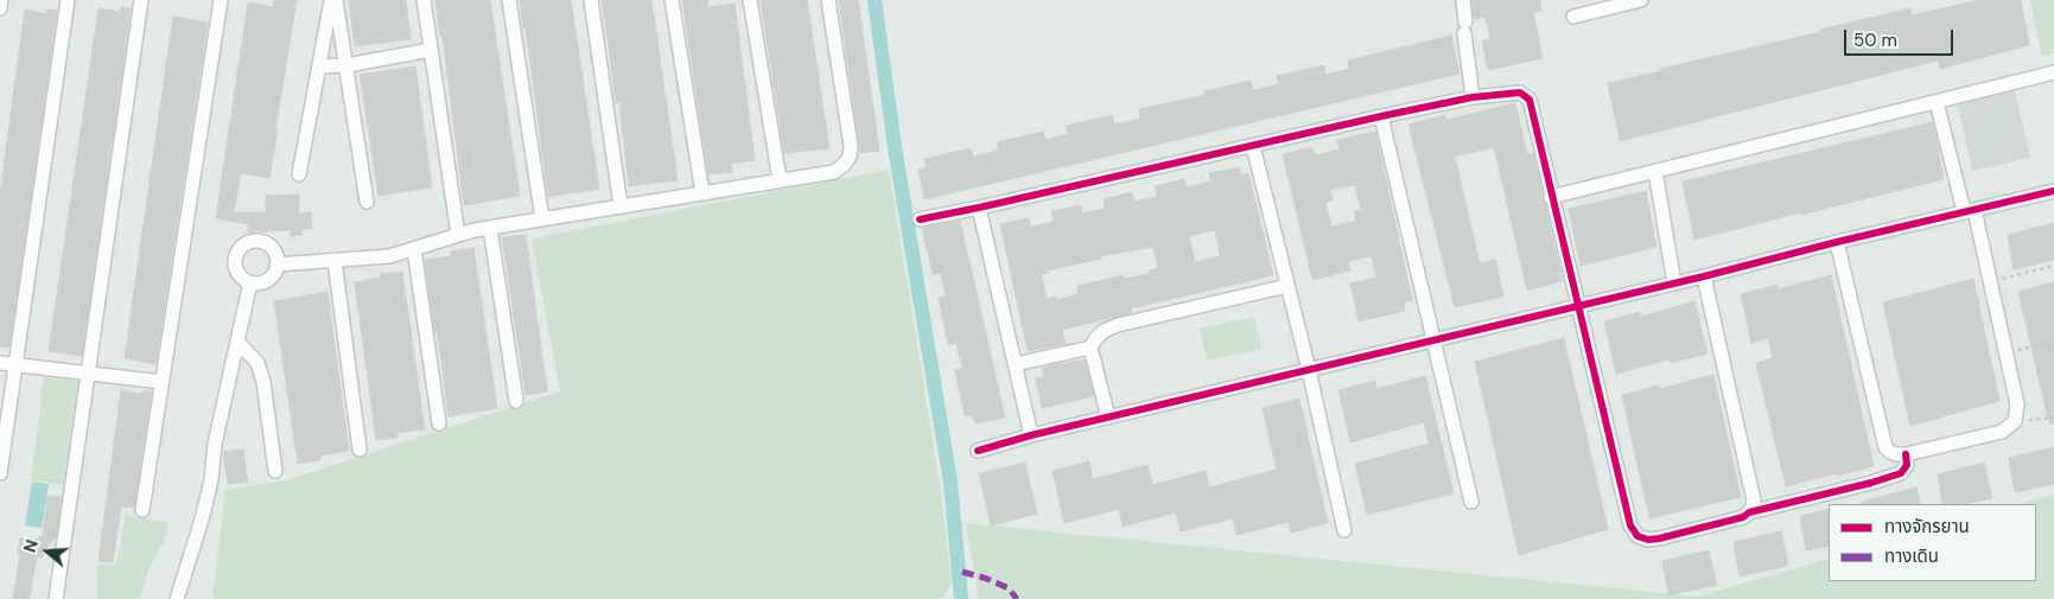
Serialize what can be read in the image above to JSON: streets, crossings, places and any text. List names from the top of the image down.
{
  "legend": ["ทางจักรยาน", "ทางเดิน"],
  "scale_bar": "50 m",
  "north": "left"
}
